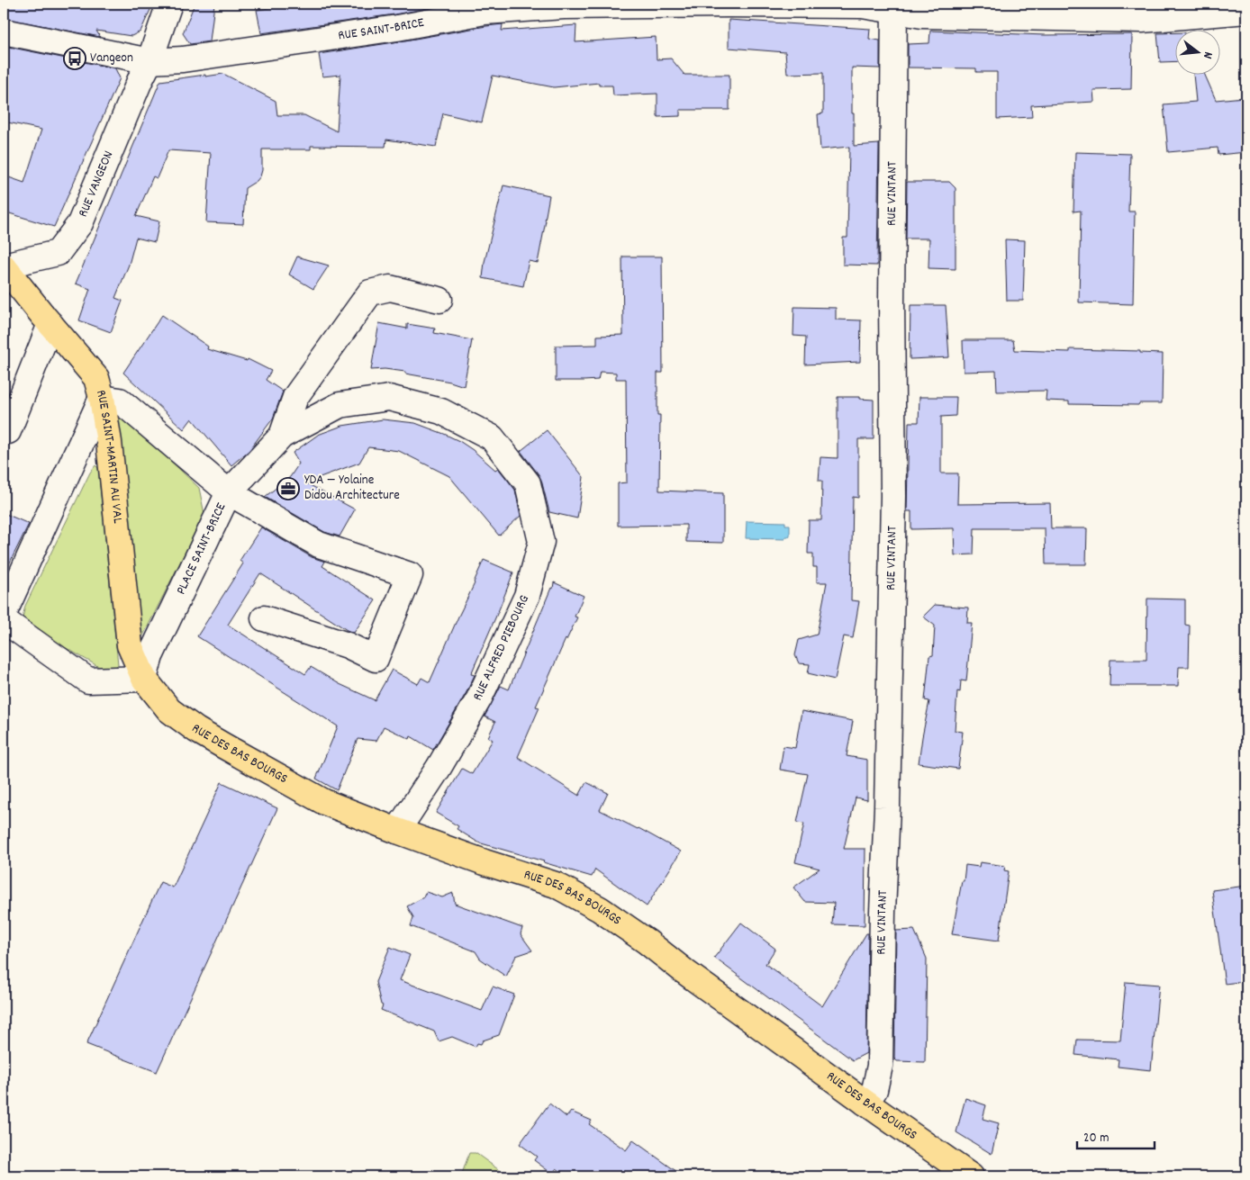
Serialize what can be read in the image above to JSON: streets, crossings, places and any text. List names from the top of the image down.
{
  "streets": {
    "main road": ["RUE SAINT-MARTIN AU VAL", "RUE DES BAS BOURGS"],
    "street": [
      "RUE SAINT-BRICE",
      "RUE VANGEON",
      "RUE VINTANT",
      "PLACE SAINT-BRICE",
      "RUE ALFRED PIEBOURG"
    ]
  },
  "crossings": [
    ["RUE SAINT-BRICE", "RUE VANGEON"],
    ["RUE SAINT-BRICE", "RUE VINTANT"],
    ["RUE VANGEON", "RUE SAINT-MARTIN AU VAL"],
    ["RUE VINTANT", "RUE DES BAS BOURGS"],
    ["RUE SAINT-MARTIN AU VAL", "PLACE SAINT-BRICE"],
    ["RUE SAINT-MARTIN AU VAL", "RUE DES BAS BOURGS"],
    ["PLACE SAINT-BRICE", "RUE ALFRED PIEBOURG"],
    ["PLACE SAINT-BRICE", "RUE DES BAS BOURGS"],
    ["RUE ALFRED PIEBOURG", "RUE DES BAS BOURGS"]
  ],
  "places": {
    "bus stop": ["Vangeon"],
    "office": ["YDA — Yolaine Didou Architecture"]
  },
  "scale_bar": "20 m",
  "north": "right"
}
